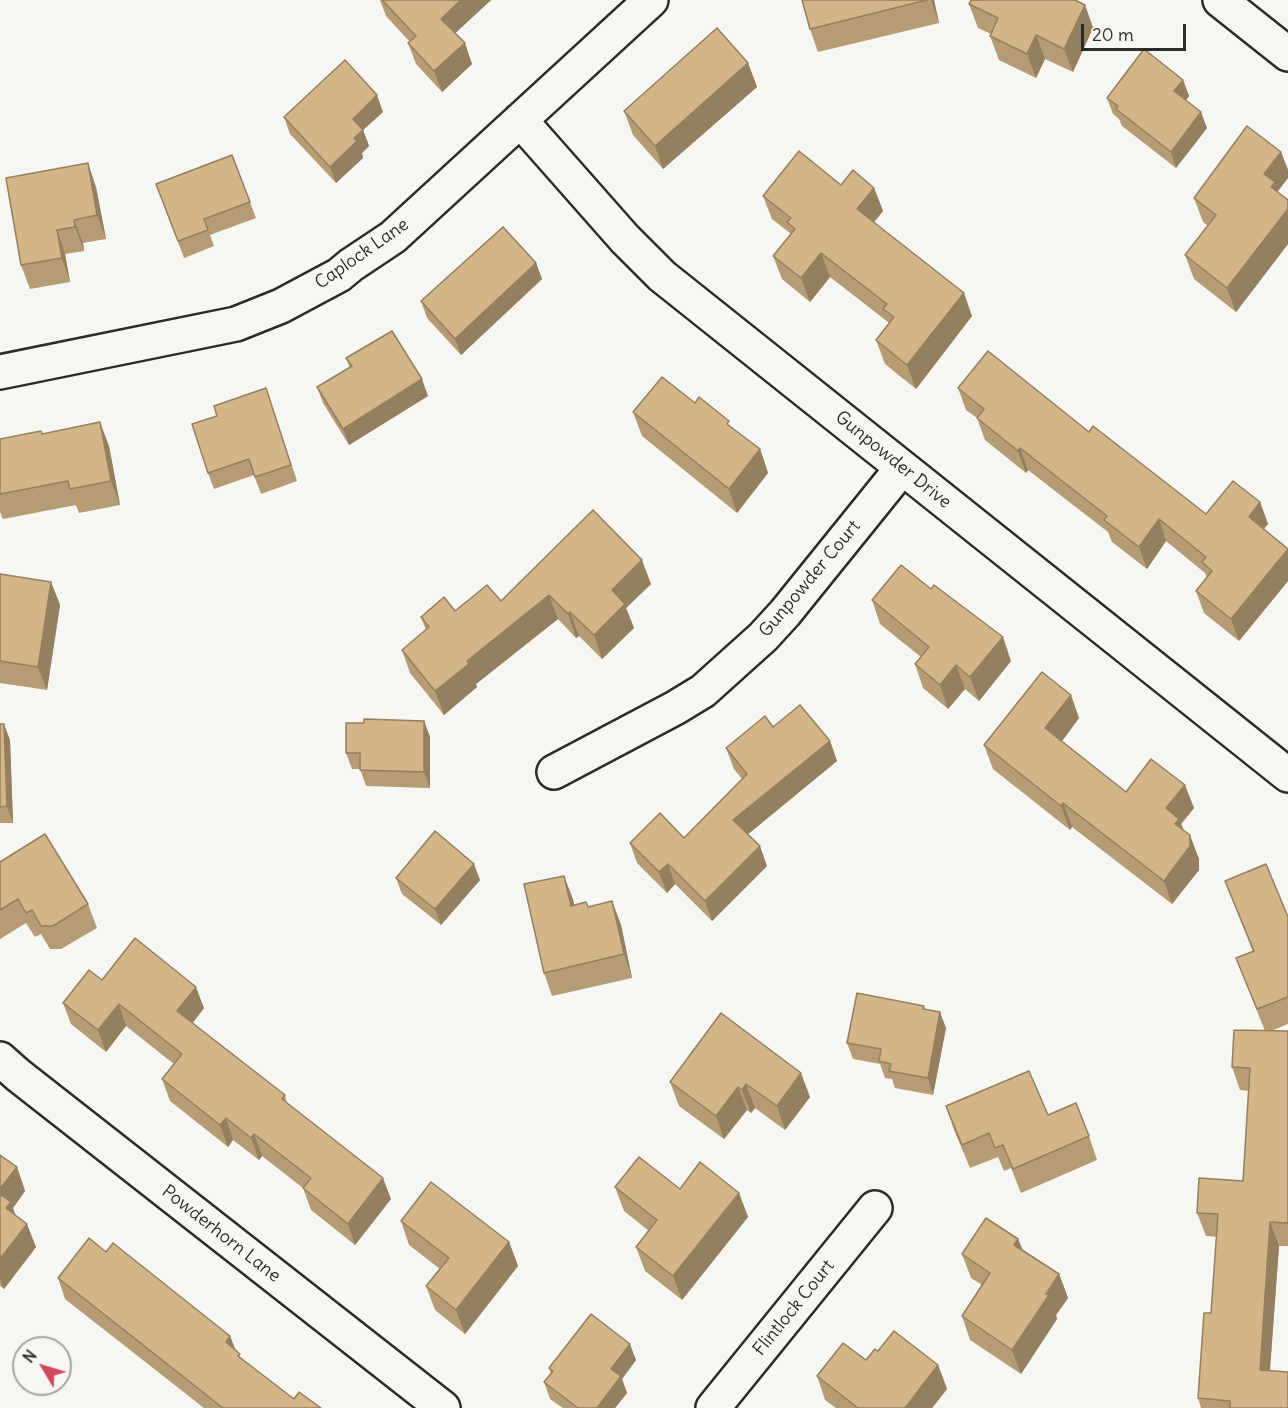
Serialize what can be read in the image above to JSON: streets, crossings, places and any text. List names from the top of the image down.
{
  "streets": {
    "street": [
      "Caplock Lane",
      "Gunpowder Drive",
      "Gunpowder Court",
      "Powderhorn Lane",
      "Flintlock Court"
    ]
  },
  "crossings": [
    ["Caplock Lane", "Gunpowder Drive"],
    ["Gunpowder Drive", "Gunpowder Court"]
  ],
  "scale_bar": "20 m",
  "north": "top left"
}
